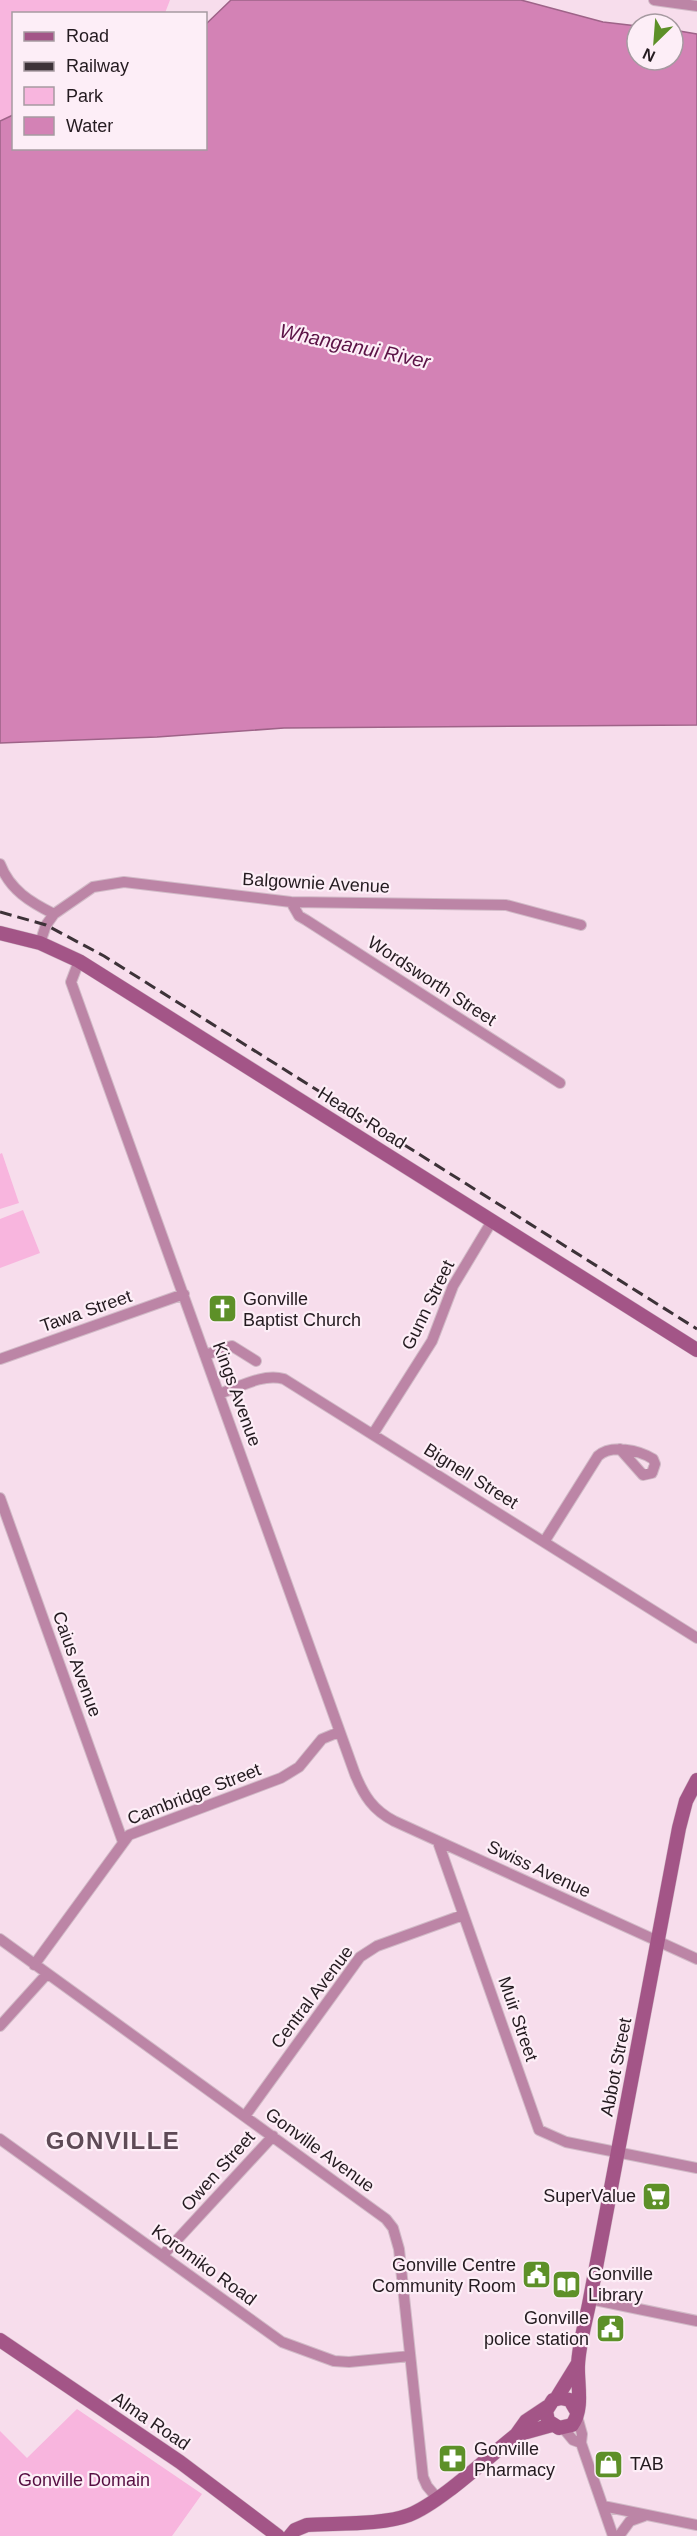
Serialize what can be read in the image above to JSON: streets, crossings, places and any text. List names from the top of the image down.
{
  "streets": {
    "street": [
      "Balgownie Avenue",
      "Wordsworth Street",
      "Heads Road",
      "Gunn Street",
      "Tawa Street",
      "Kings Avenue",
      "Bignell Street",
      "Caius Avenue",
      "Cambridge Street",
      "Swiss Avenue",
      "Central Avenue",
      "Muir Street",
      "Abbot Street",
      "Gonville Avenue",
      "Owen Street",
      "Koromiko Road",
      "Alma Road"
    ]
  },
  "crossings": [
    ["Balgownie Avenue", "Wordsworth Street"],
    ["Balgownie Avenue", "Heads Road"],
    ["Heads Road", "Gunn Street"],
    ["Heads Road", "Kings Avenue"],
    ["Gunn Street", "Bignell Street"],
    ["Tawa Street", "Kings Avenue"],
    ["Kings Avenue", "Bignell Street"],
    ["Kings Avenue", "Cambridge Street"],
    ["Kings Avenue", "Swiss Avenue"],
    ["Caius Avenue", "Cambridge Street"],
    ["Cambridge Street", "Gonville Avenue"],
    ["Swiss Avenue", "Muir Street"],
    ["Swiss Avenue", "Abbot Street"],
    ["Central Avenue", "Muir Street"],
    ["Central Avenue", "Gonville Avenue"],
    ["Muir Street", "Abbot Street"],
    ["Gonville Avenue", "Owen Street"],
    ["Gonville Avenue", "Koromiko Road"],
    ["Owen Street", "Koromiko Road"]
  ],
  "districts": ["GONVILLE"],
  "water": ["Whanganui River"],
  "parks": ["Gonville Domain"],
  "places": {
    "church": ["Gonville Baptist Church"],
    "supermarket": ["SuperValue"],
    "public building": ["Gonville Centre Community Room", "Gonville police station"],
    "library": ["Gonville Library"],
    "pharmacy": ["Gonville Pharmacy"],
    "shop": ["TAB"]
  },
  "legend": [
    "Road",
    "Railway",
    "Park",
    "Water"
  ],
  "north": "bottom left"
}
